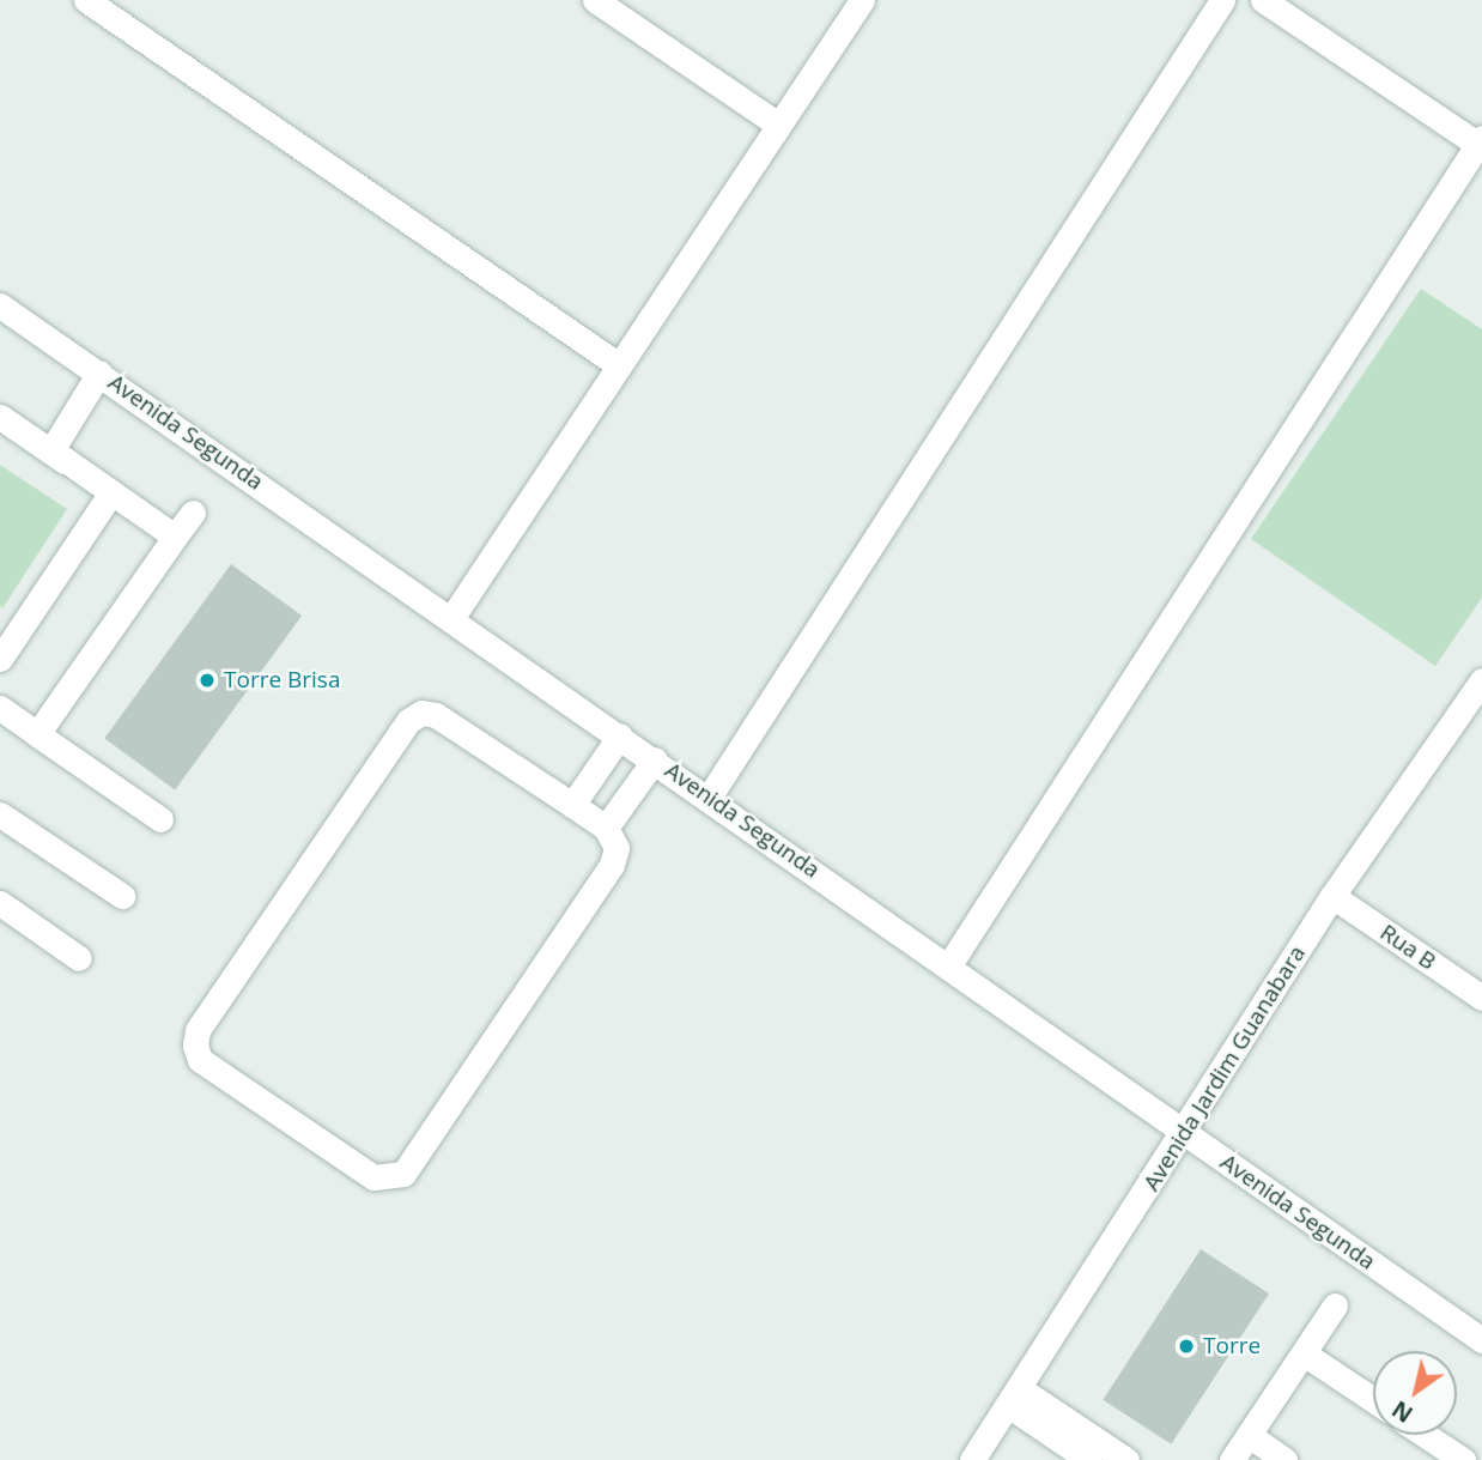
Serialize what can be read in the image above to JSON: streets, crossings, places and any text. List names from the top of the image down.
{
  "streets": {
    "street": ["Avenida Segunda", "Rua B", "Avenida Jardim Guanabara"]
  },
  "crossings": [
    ["Avenida Segunda", "Avenida Jardim Guanabara"],
    ["Rua B", "Avenida Jardim Guanabara"]
  ],
  "places": ["Torre Brisa", "Torre"],
  "north": "bottom left"
}
